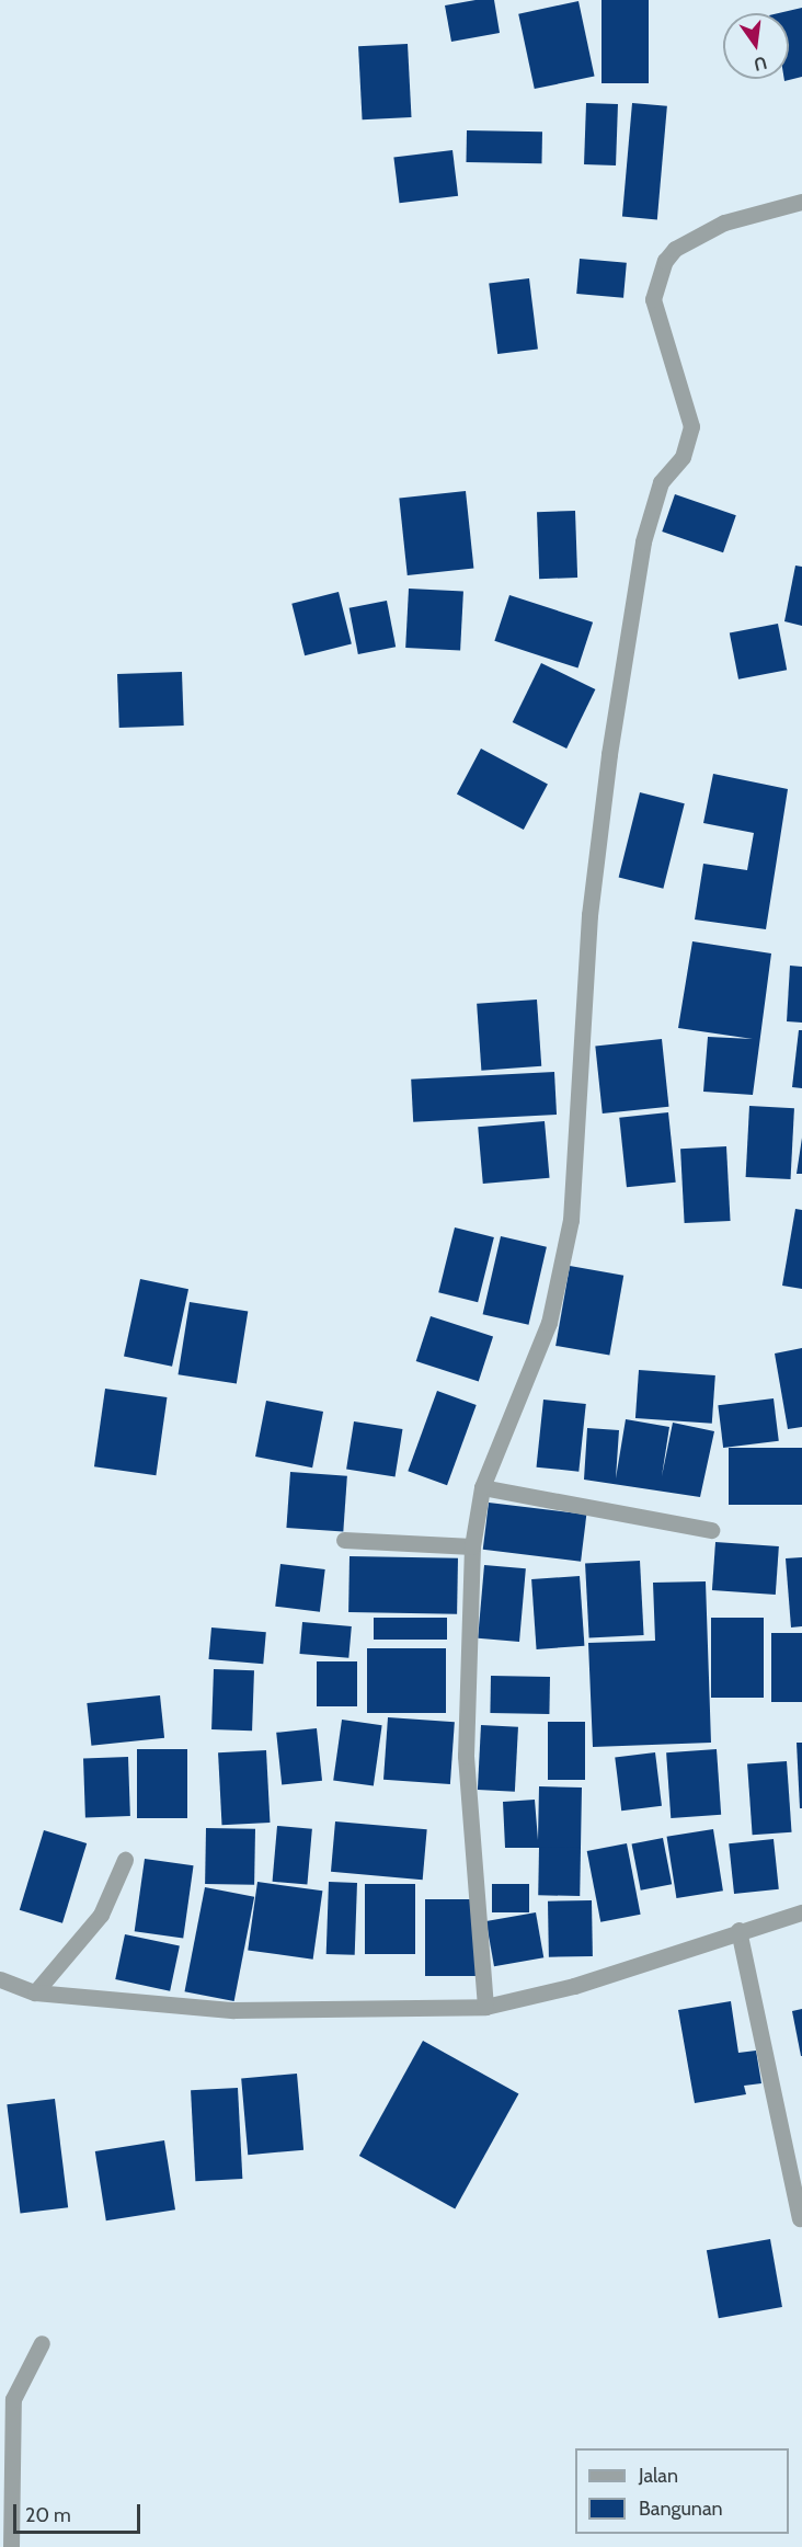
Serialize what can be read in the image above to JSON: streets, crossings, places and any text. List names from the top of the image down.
{
  "legend": ["Jalan", "Bangunan"],
  "scale_bar": "20 m",
  "north": "bottom"
}
